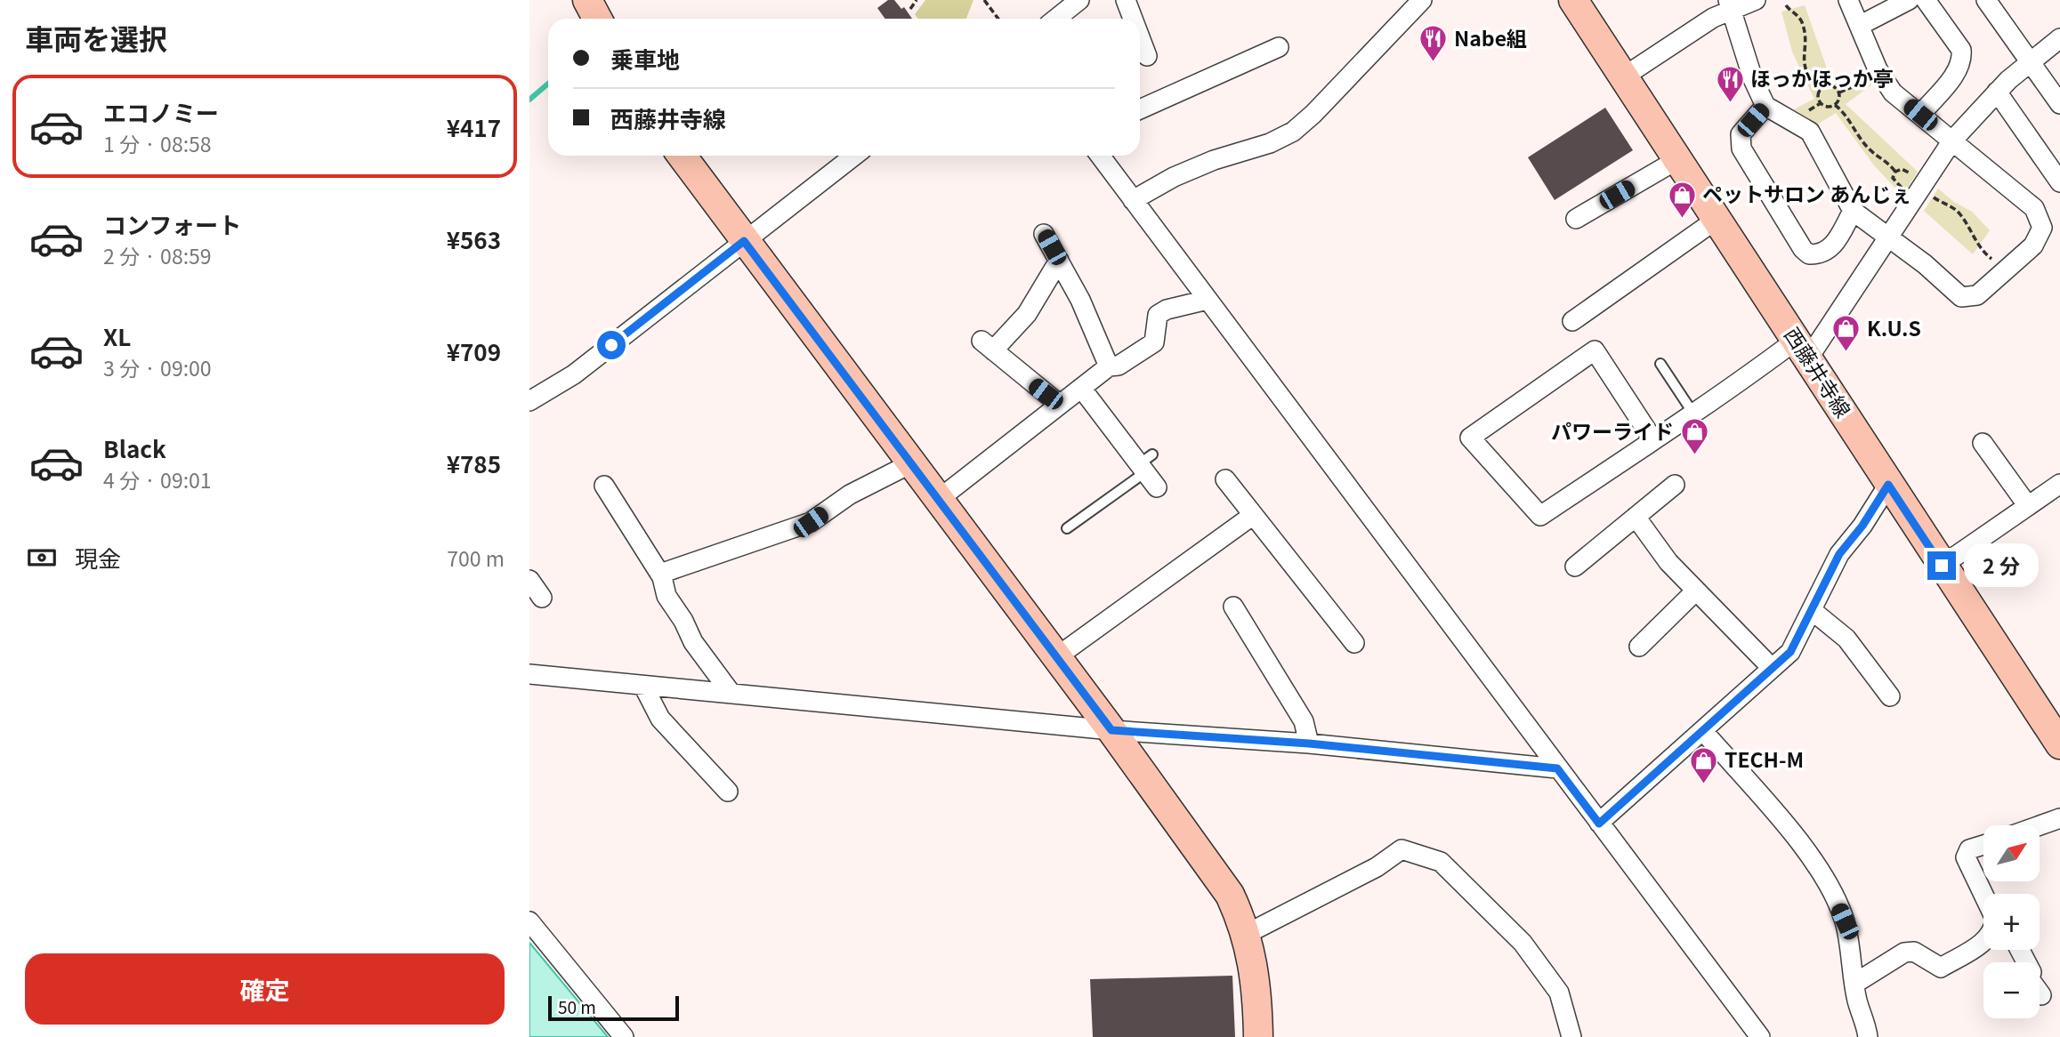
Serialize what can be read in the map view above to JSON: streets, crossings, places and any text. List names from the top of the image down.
{
  "streets": {
    "street": ["西藤井寺線"]
  },
  "places": {
    "restaurant": ["Nabe組", "ほっかほっか亭"],
    "shop": [
      "ペットサロン あんじぇ",
      "K.U.S",
      "パワーライド",
      "TECH-M"
    ]
  },
  "scale_bar": "50 m",
  "north": "top right",
  "page": {
    "heading": "車両を選択",
    "banner": ["乗車地", "西藤井寺線"],
    "list": [
      {
        "name": "エコノミー",
        "note": "1 分 · 08:58",
        "value": "¥417"
      },
      {
        "name": "コンフォート",
        "note": "2 分 · 08:59",
        "value": "¥563"
      },
      {
        "name": "XL",
        "note": "3 分 · 09:00",
        "value": "¥709"
      },
      {
        "name": "Black",
        "note": "4 分 · 09:01",
        "value": "¥785"
      }
    ],
    "pay": ["現金", "700 m"],
    "bubble": "2 分",
    "map_buttons": ["+", "−"],
    "buttons": "確定",
    "scale": "50 m"
  }
}
